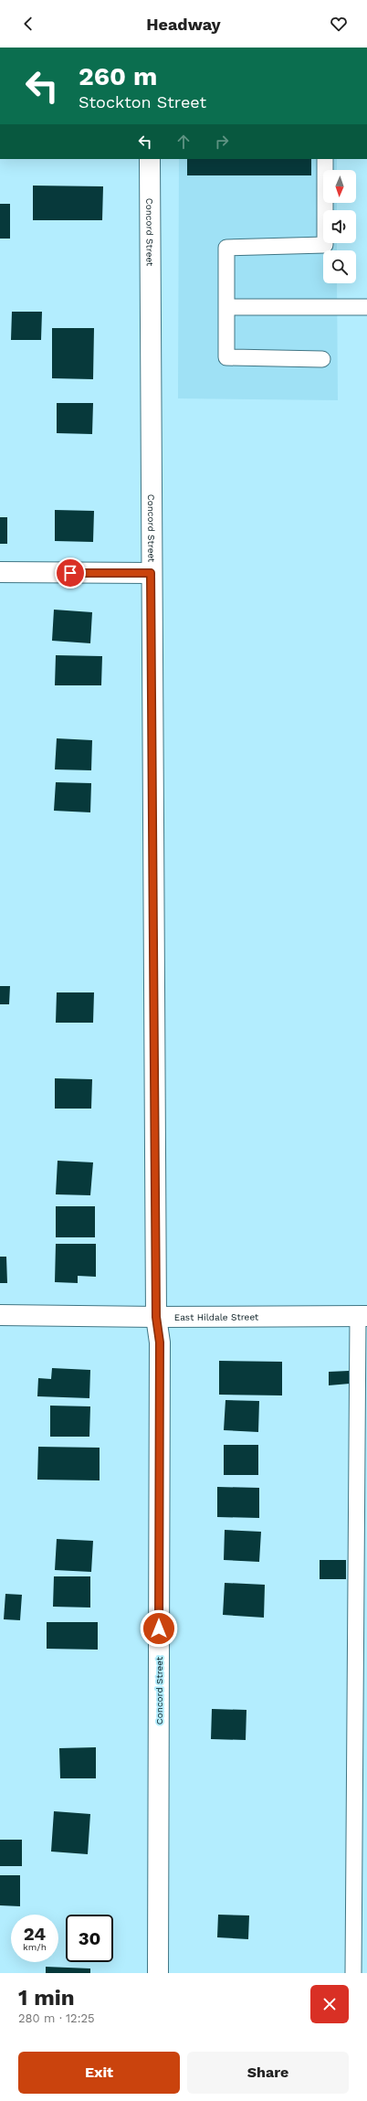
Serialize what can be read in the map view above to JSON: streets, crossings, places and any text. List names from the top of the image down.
{
  "streets": {
    "street": ["Concord Street", "East Hildale Street"]
  },
  "crossings": [
    ["Concord Street", "East Hildale Street"]
  ],
  "north": "bottom",
  "page": {
    "header": "Headway",
    "turn": ["260 m", "Stockton Street"],
    "speed": "24 km/h",
    "limit": "30",
    "heading": ["1 min", "280 m · 12:25"],
    "buttons": ["Exit", "Share"]
  }
}
